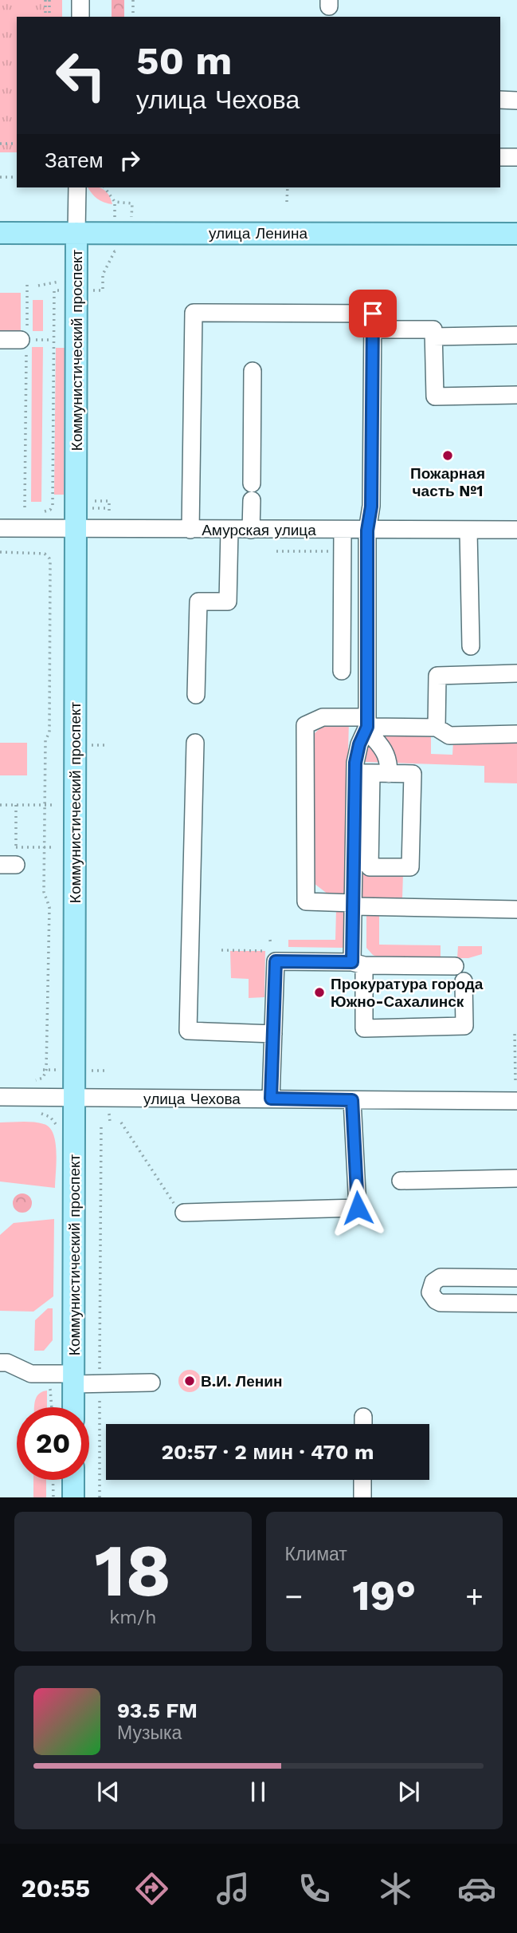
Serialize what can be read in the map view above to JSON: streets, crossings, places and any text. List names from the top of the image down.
{
  "streets": {
    "main road": ["улица Ленина", "Коммунистический проспект"],
    "street": ["Амурская улица", "улица Чехова"]
  },
  "crossings": [
    ["улица Ленина", "Коммунистический проспект"],
    ["Коммунистический проспект", "Амурская улица"],
    ["Коммунистический проспект", "улица Чехова"]
  ],
  "places": ["Пожарная часть №1", "Прокуратура города Южно-Сахалинск", "В.И. Ленин"],
  "page": {
    "turn": ["50 m", "улица Чехова"],
    "then": "Затем",
    "limit": "20",
    "trip": "20:57 · 2 мин · 470 m",
    "tile": [
      ["18", "km/h"],
      "Климат"
    ],
    "heat": ["−", "19°", "+"],
    "song": ["93.5 FM", "Музыка"],
    "tabs": "20:55"
  }
}
